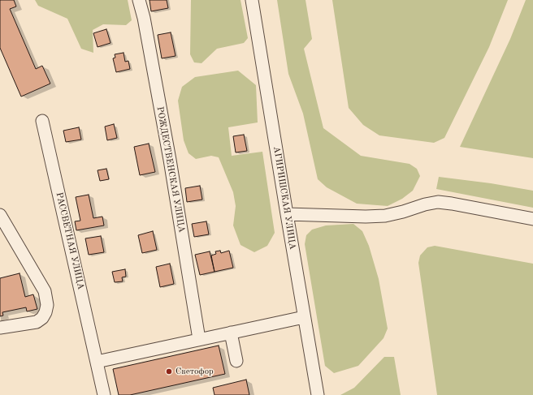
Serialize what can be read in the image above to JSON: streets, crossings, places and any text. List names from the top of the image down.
{
  "streets": {
    "street": ["РОЖДЕСТВЕНСКАЯ УЛИЦА", "АГИРИШСКАЯ УЛИЦА", "РАССВЕТНАЯ УЛИЦА"]
  },
  "places": ["Светофор"]
}
